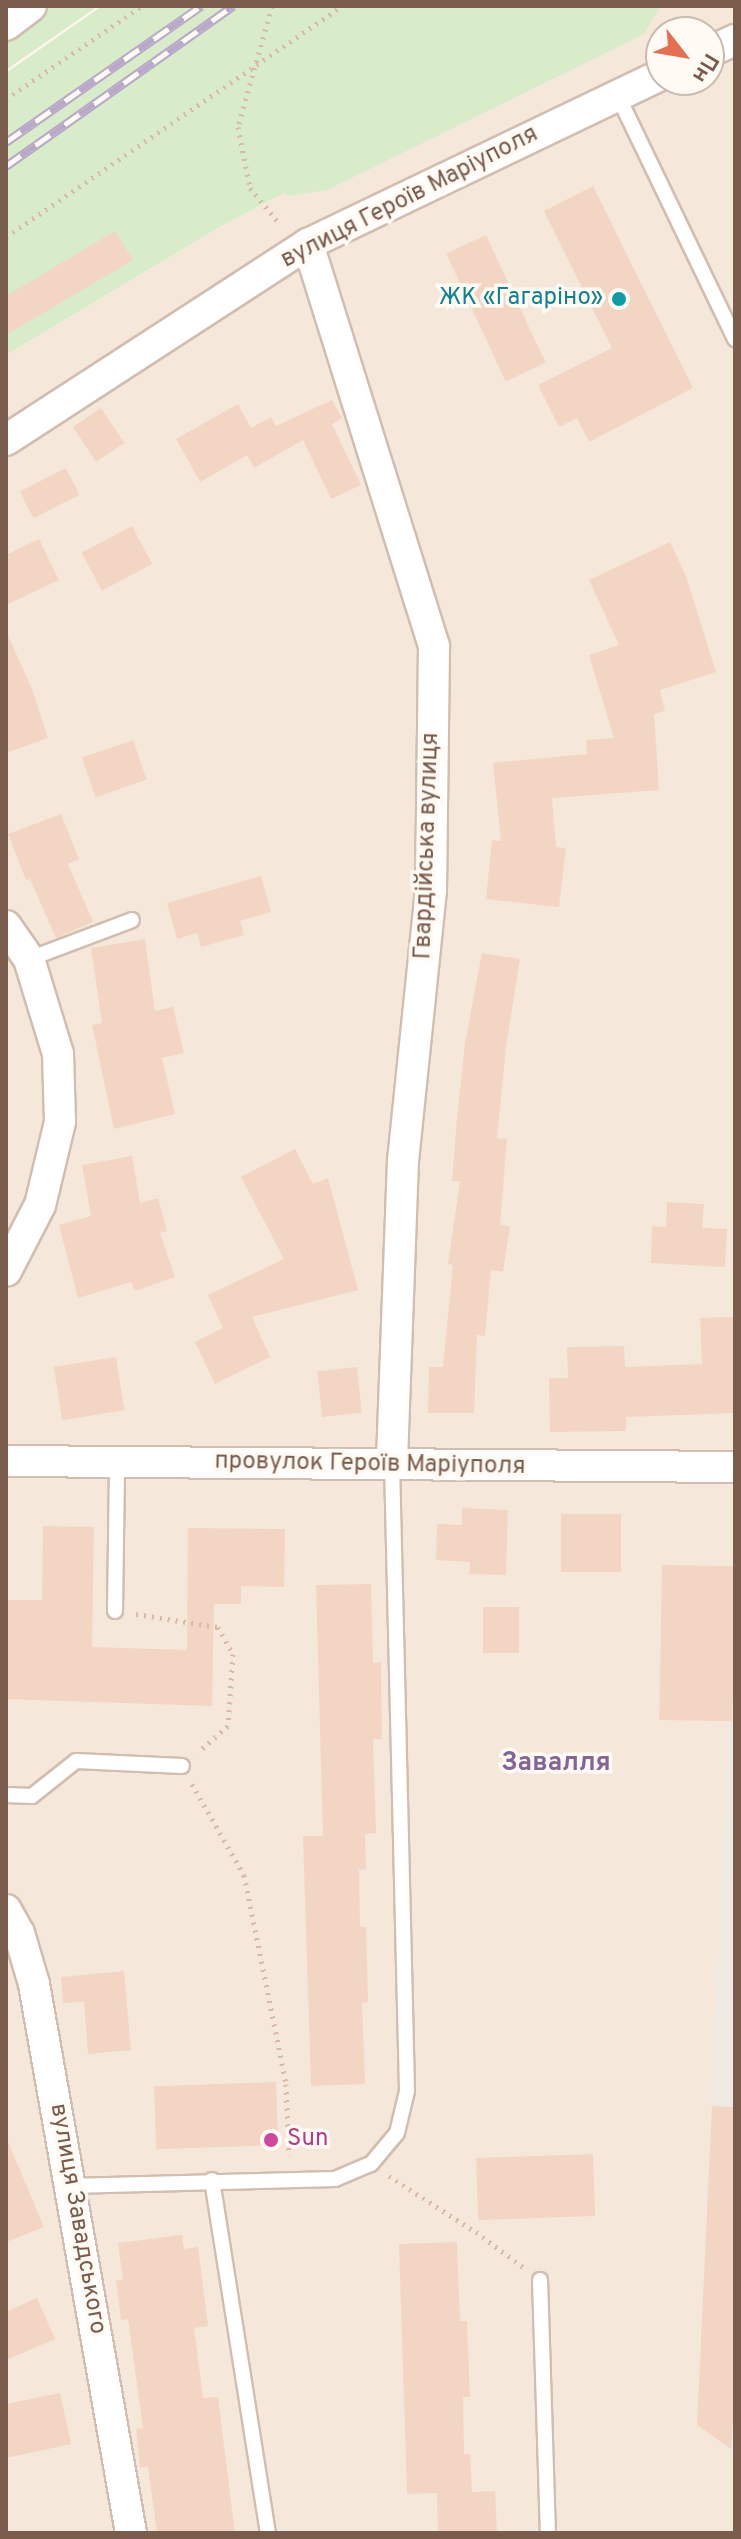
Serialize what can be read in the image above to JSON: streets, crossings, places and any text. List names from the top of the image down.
{
  "streets": {
    "street": [
      "вулиця Героїв Маріуполя",
      "Гвардійська вулиця",
      "провулок Героїв Маріуполя",
      "вулиця Завадського"
    ]
  },
  "crossings": [
    ["вулиця Героїв Маріуполя", "Гвардійська вулиця"],
    ["Гвардійська вулиця", "провулок Героїв Маріуполя"]
  ],
  "districts": ["Завалля"],
  "places": ["ЖК «Гагаріно»", "Sun"],
  "north": "bottom right"
}
